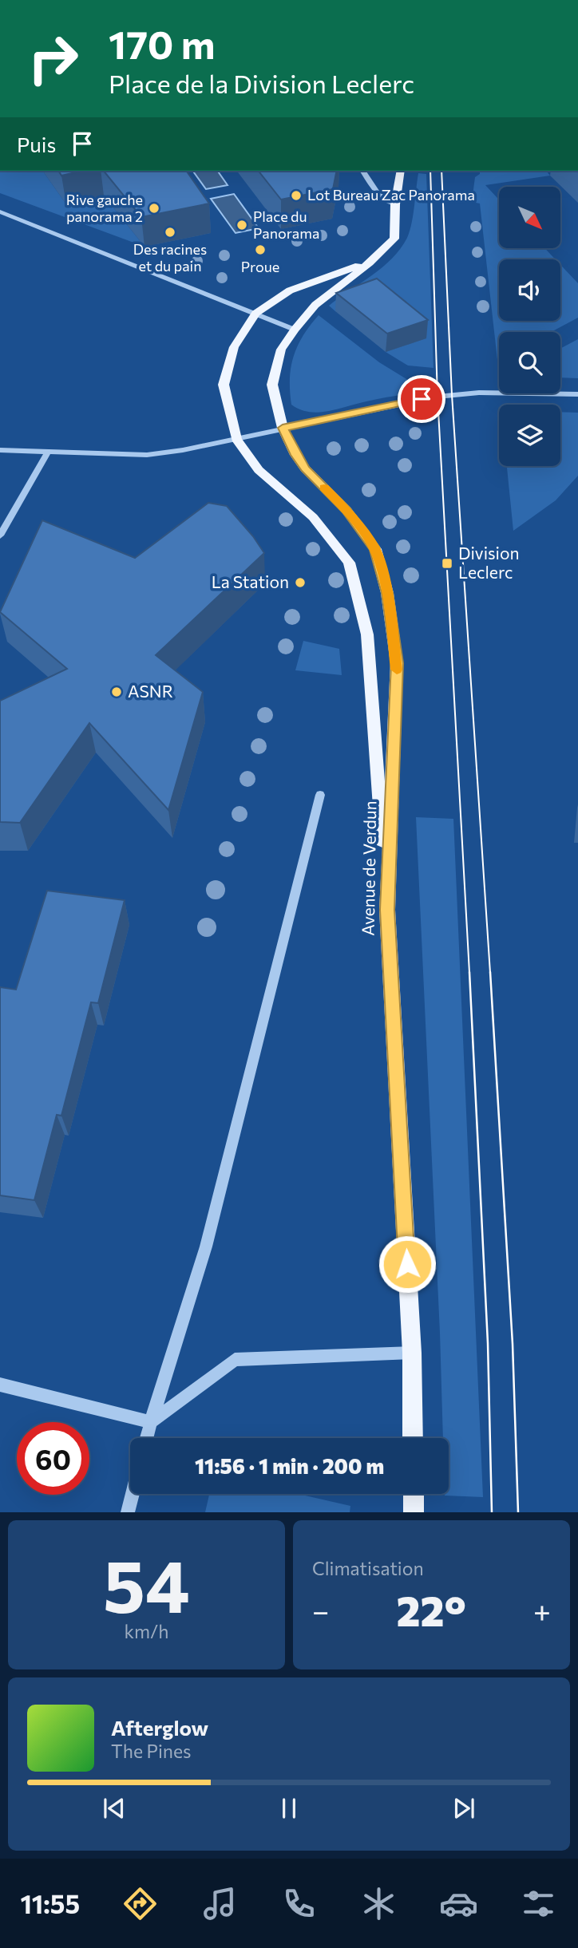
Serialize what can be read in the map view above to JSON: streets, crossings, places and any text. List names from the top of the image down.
{
  "streets": {
    "main road": ["Avenue de Verdun"]
  },
  "places": {
    "other": [
      "Lot Bureau Zac Panorama",
      "Rive gauche panorama 2",
      "Place du Panorama",
      "Des racines et du pain",
      "Proue",
      "La Station",
      "ASNR"
    ],
    "transit": ["Division Leclerc"]
  },
  "north": "bottom right",
  "page": {
    "turn": ["170 m", "Place de la Division Leclerc"],
    "then": "Puis",
    "limit": "60",
    "trip": "11:56 · 1 min · 200 m",
    "tile": [
      ["54", "km/h"],
      "Climatisation"
    ],
    "heat": ["−", "22°", "+"],
    "song": ["Afterglow", "The Pines"],
    "tabs": "11:55"
  }
}
